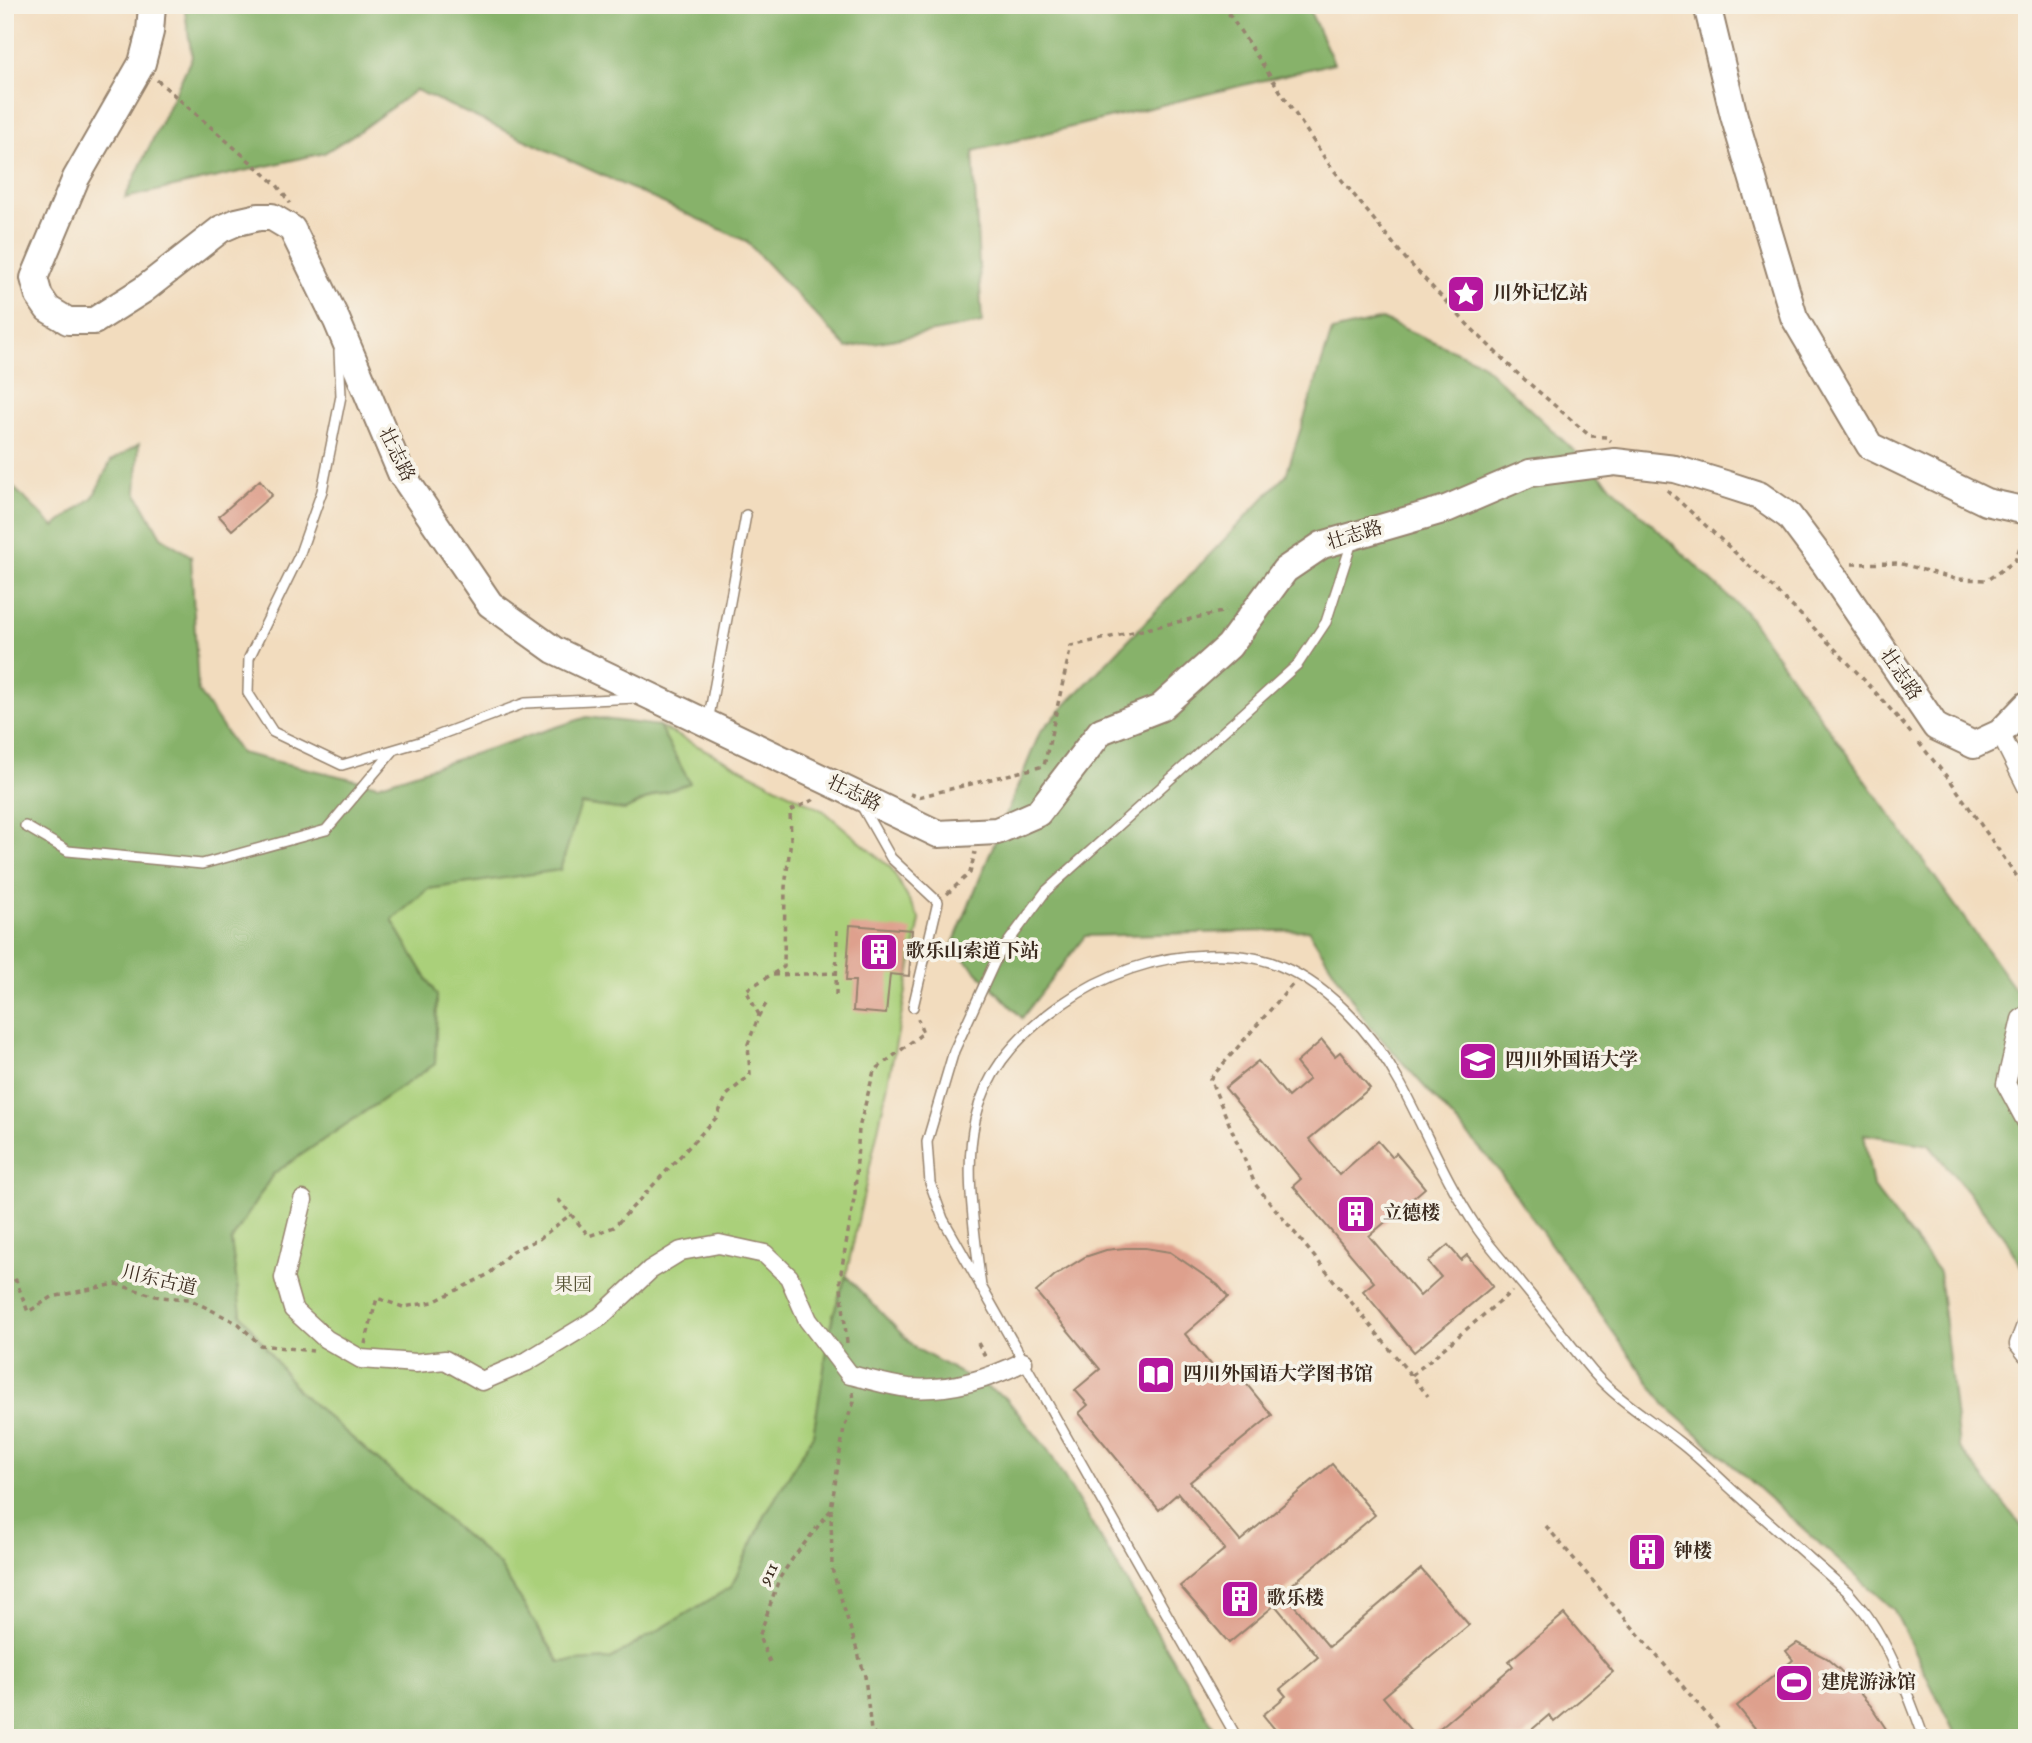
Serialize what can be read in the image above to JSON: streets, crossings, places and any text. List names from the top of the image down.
{
  "streets": {
    "street": ["壮志路"],
    "path": ["川东古道", "911"]
  },
  "parks": ["果园"],
  "places": {
    "place": ["川外记忆站"],
    "building": [
      "歌乐山索道下站",
      "立德楼",
      "钟楼",
      "歌乐楼"
    ],
    "school or university": ["四川外国语大学"],
    "library": ["四川外国语大学图书馆"],
    "sports": ["建虎游泳馆"]
  }
}
